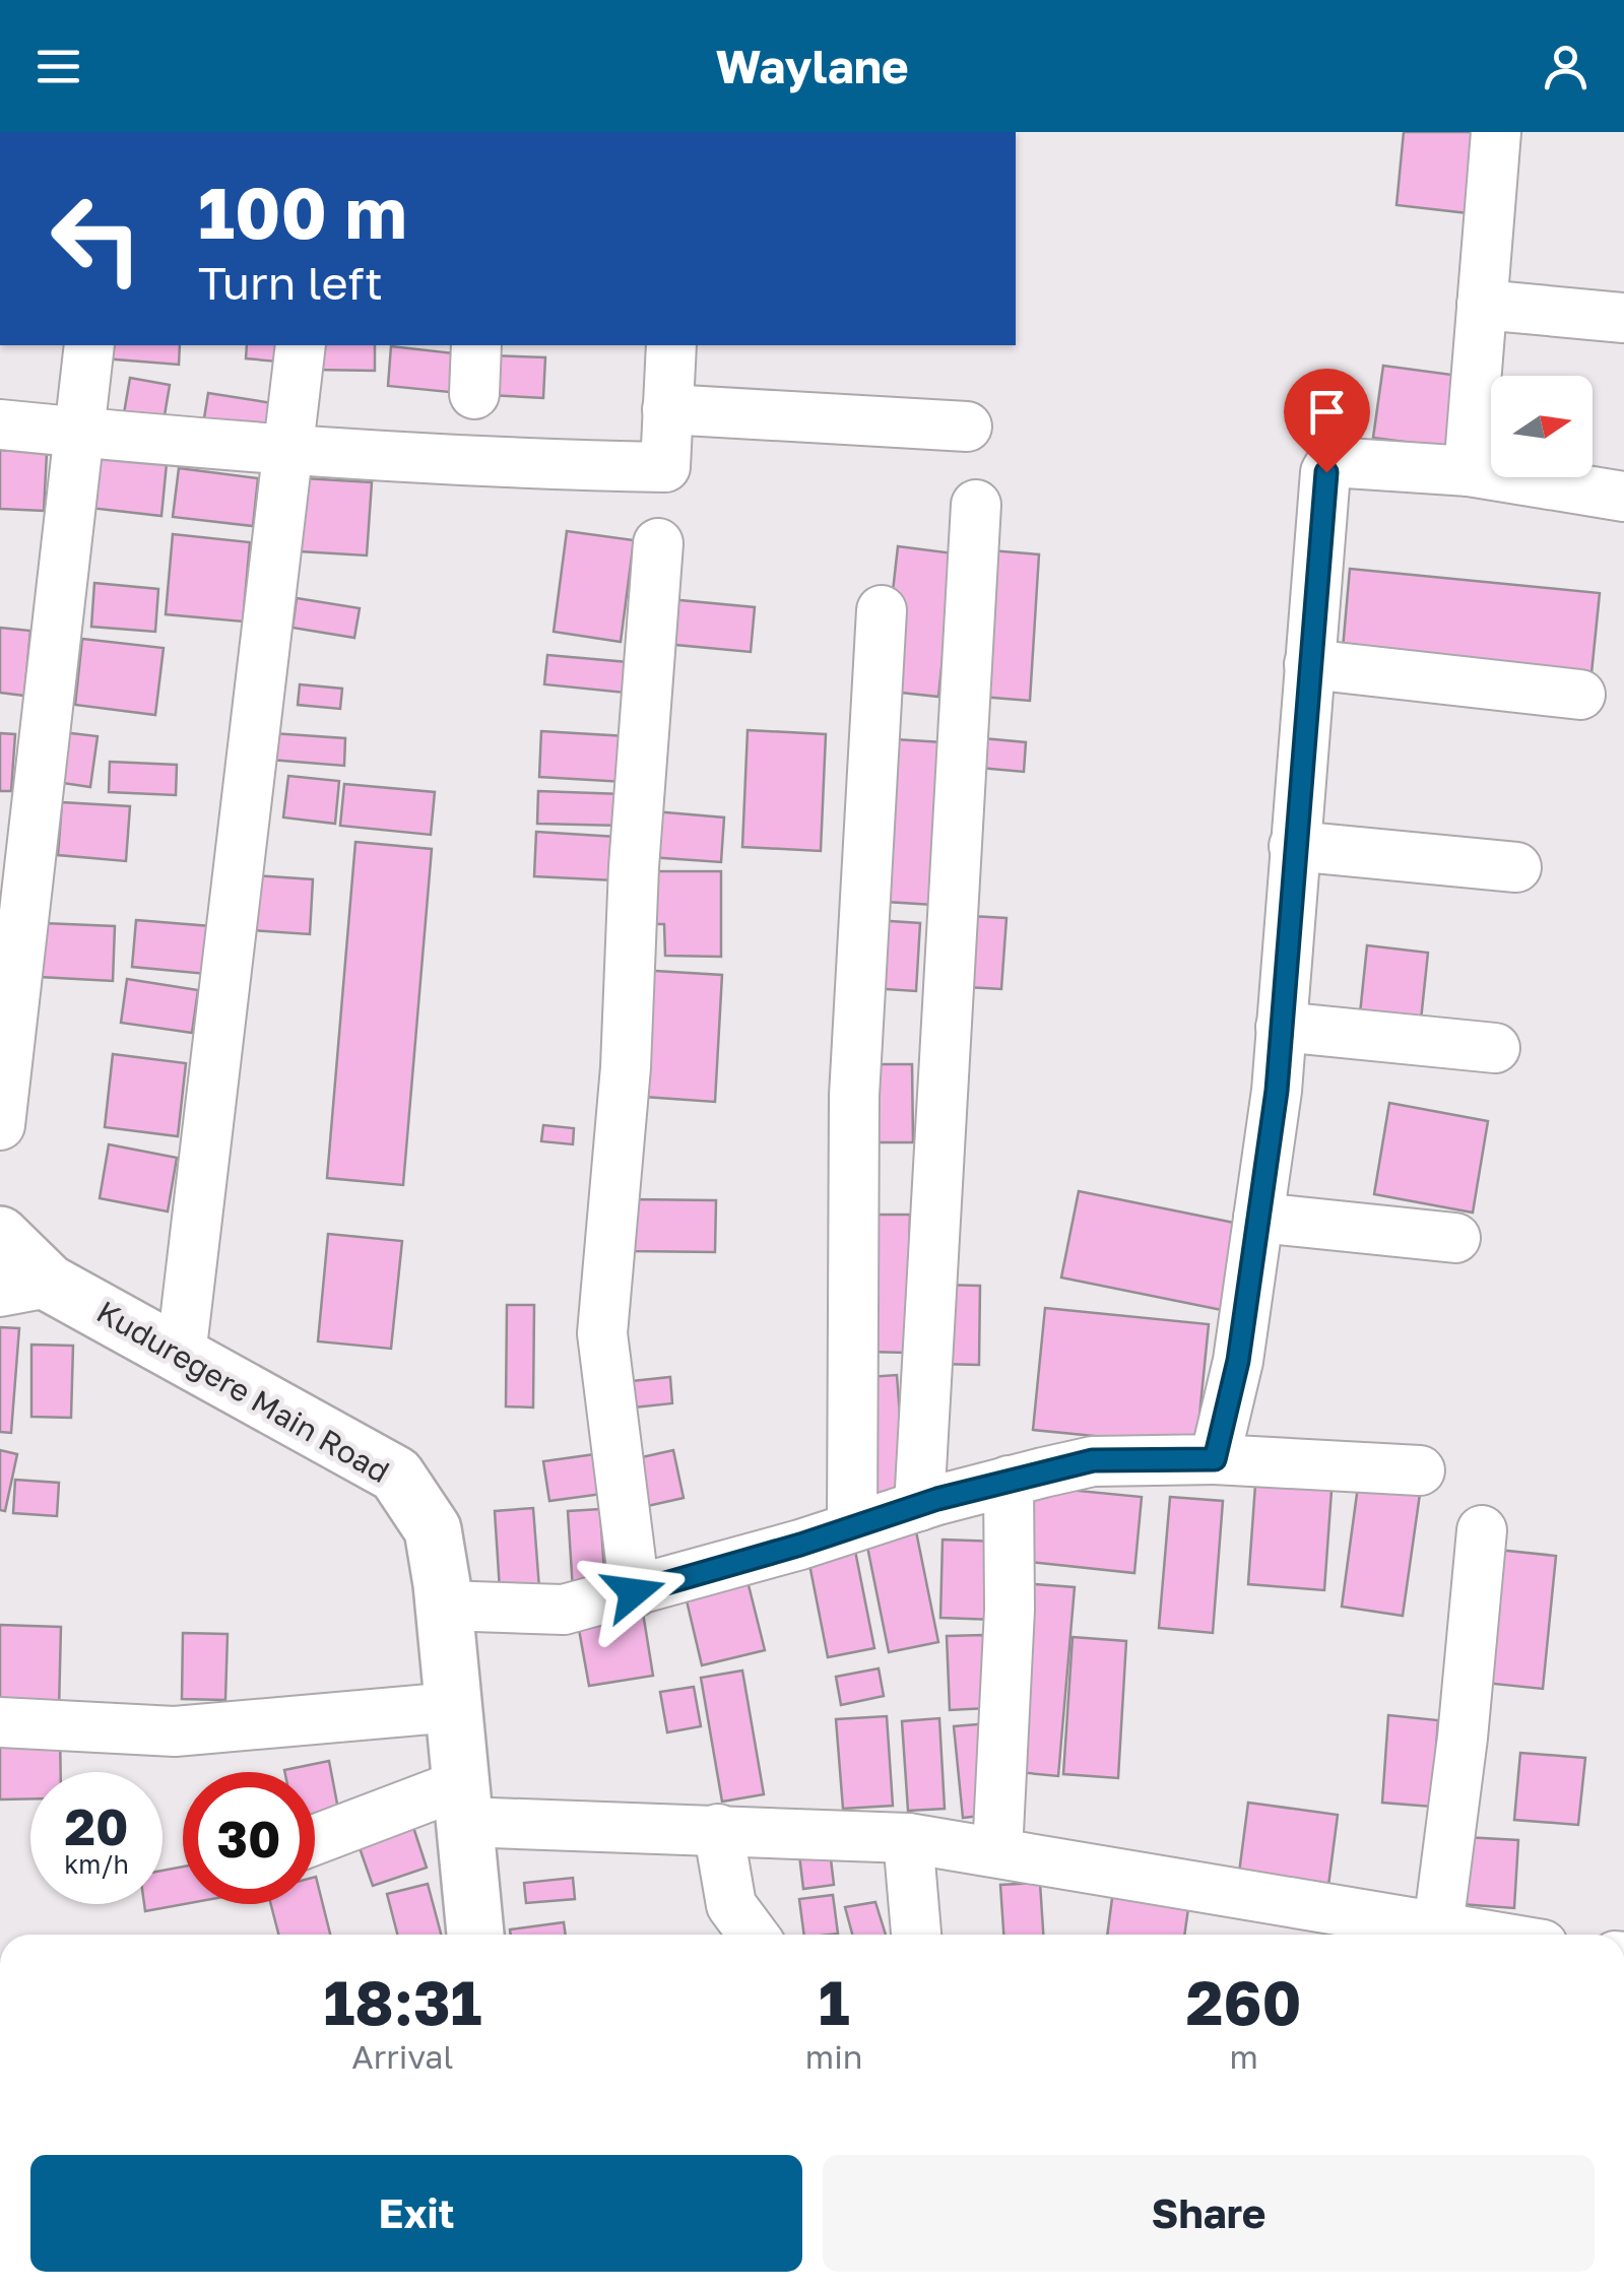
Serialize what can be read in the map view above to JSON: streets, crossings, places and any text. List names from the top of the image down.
{
  "streets": {
    "street": ["Kuduregere Main Road"]
  },
  "north": "right",
  "page": {
    "header": "Waylane",
    "turn": ["100 m", "Turn left"],
    "speed": "20 km/h",
    "limit": "30",
    "eta": [
      "18:31",
      "Arrival",
      "1",
      "min",
      "260",
      "m"
    ],
    "buttons": ["Exit", "Share"]
  }
}
